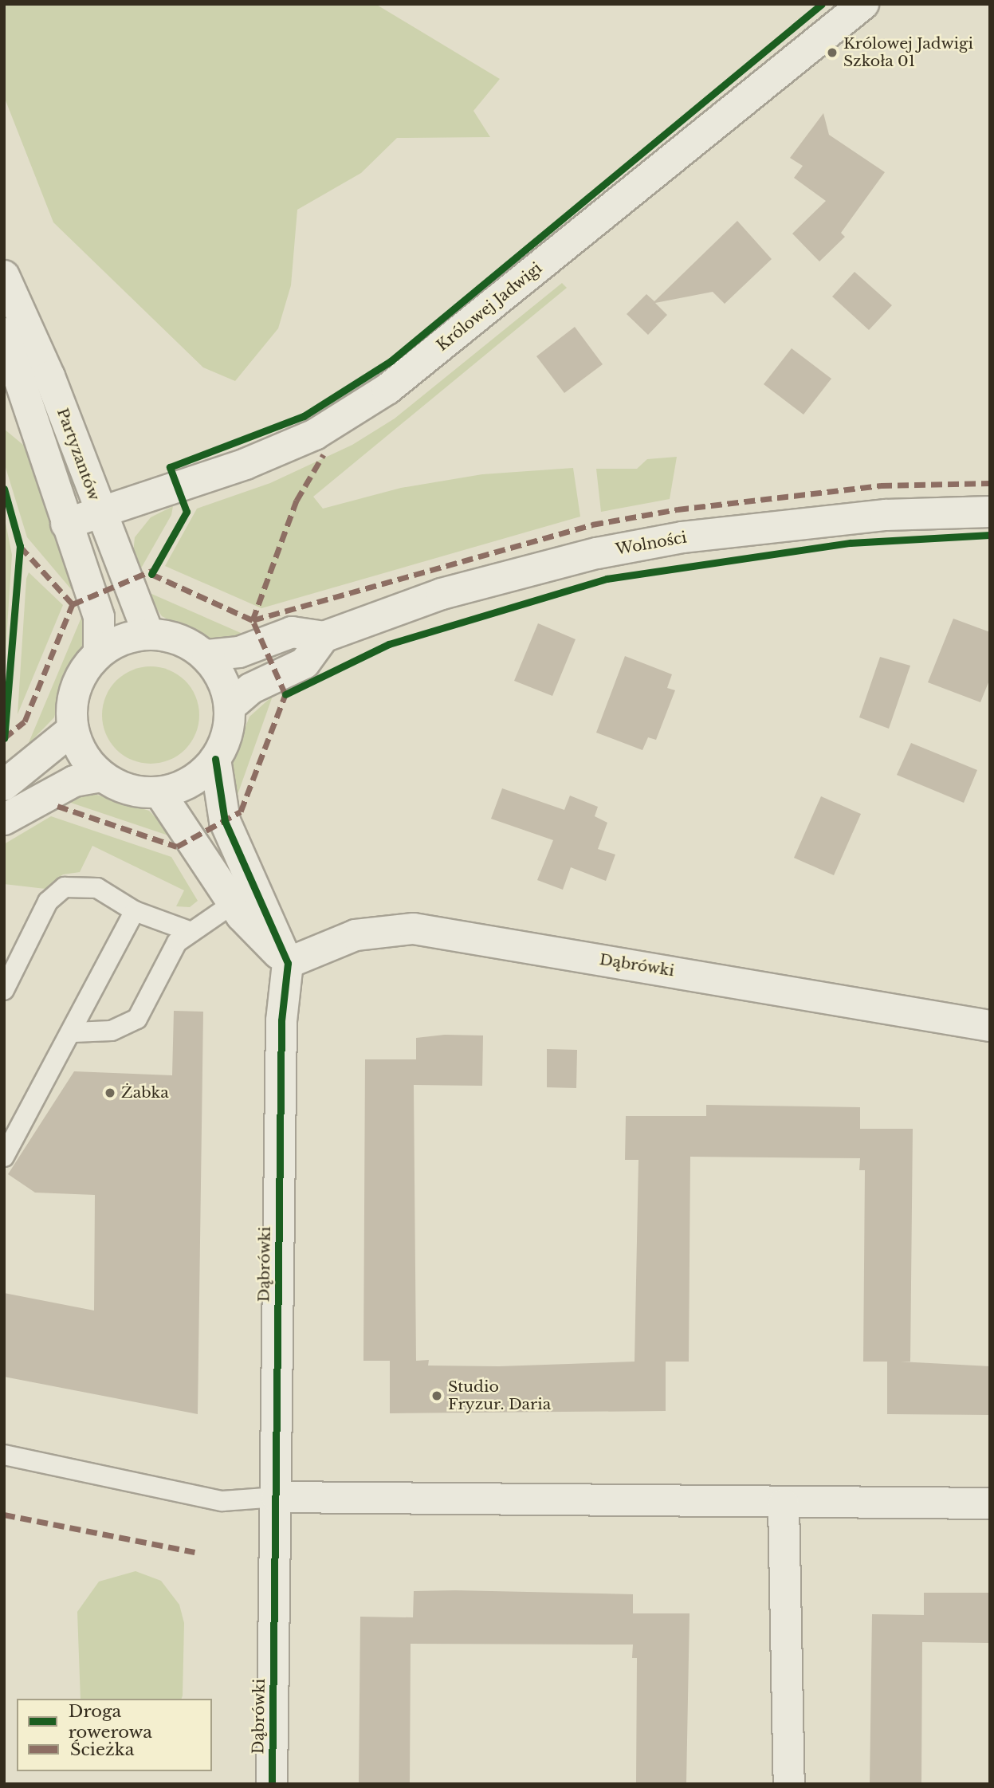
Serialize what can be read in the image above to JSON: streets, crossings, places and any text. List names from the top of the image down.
{
  "streets": {
    "street": [
      "Królowej Jadwigi",
      "Partyzantów",
      "Wolności",
      "Dąbrówki"
    ]
  },
  "crossings": [
    ["Królowej Jadwigi", "Partyzantów"],
    ["Partyzantów", "Wolności"]
  ],
  "places": ["Królowej Jadwigi Szkoła 01", "Żabka", "Studio Fryzur. Daria"],
  "legend": ["Droga rowerowa", "Ścieżka"]
}
